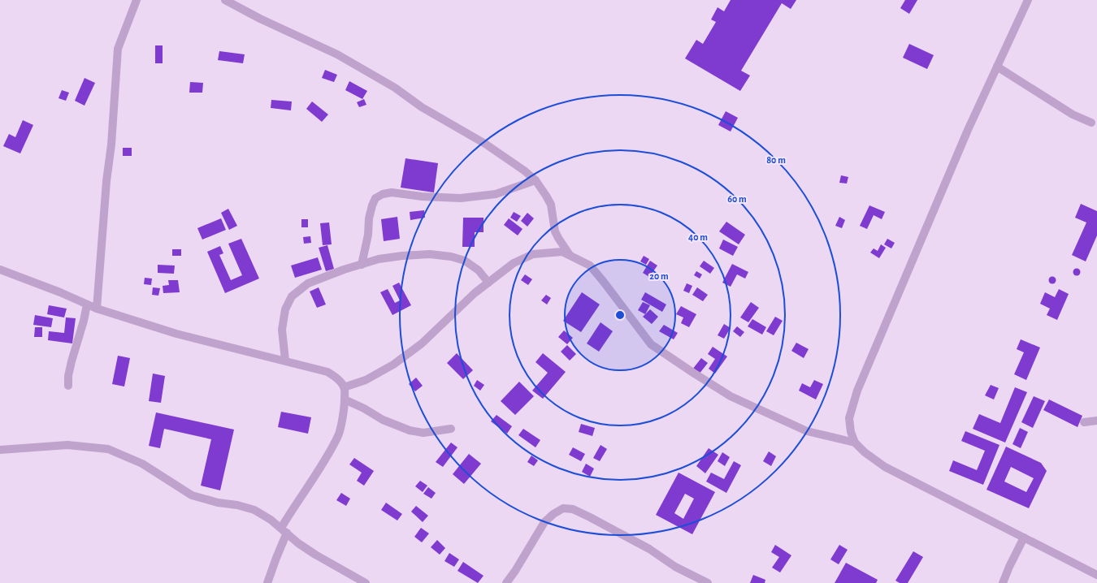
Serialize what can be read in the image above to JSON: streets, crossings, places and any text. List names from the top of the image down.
{
  "rings": [
    "80 m",
    "60 m",
    "40 m",
    "20 m"
  ]
}
